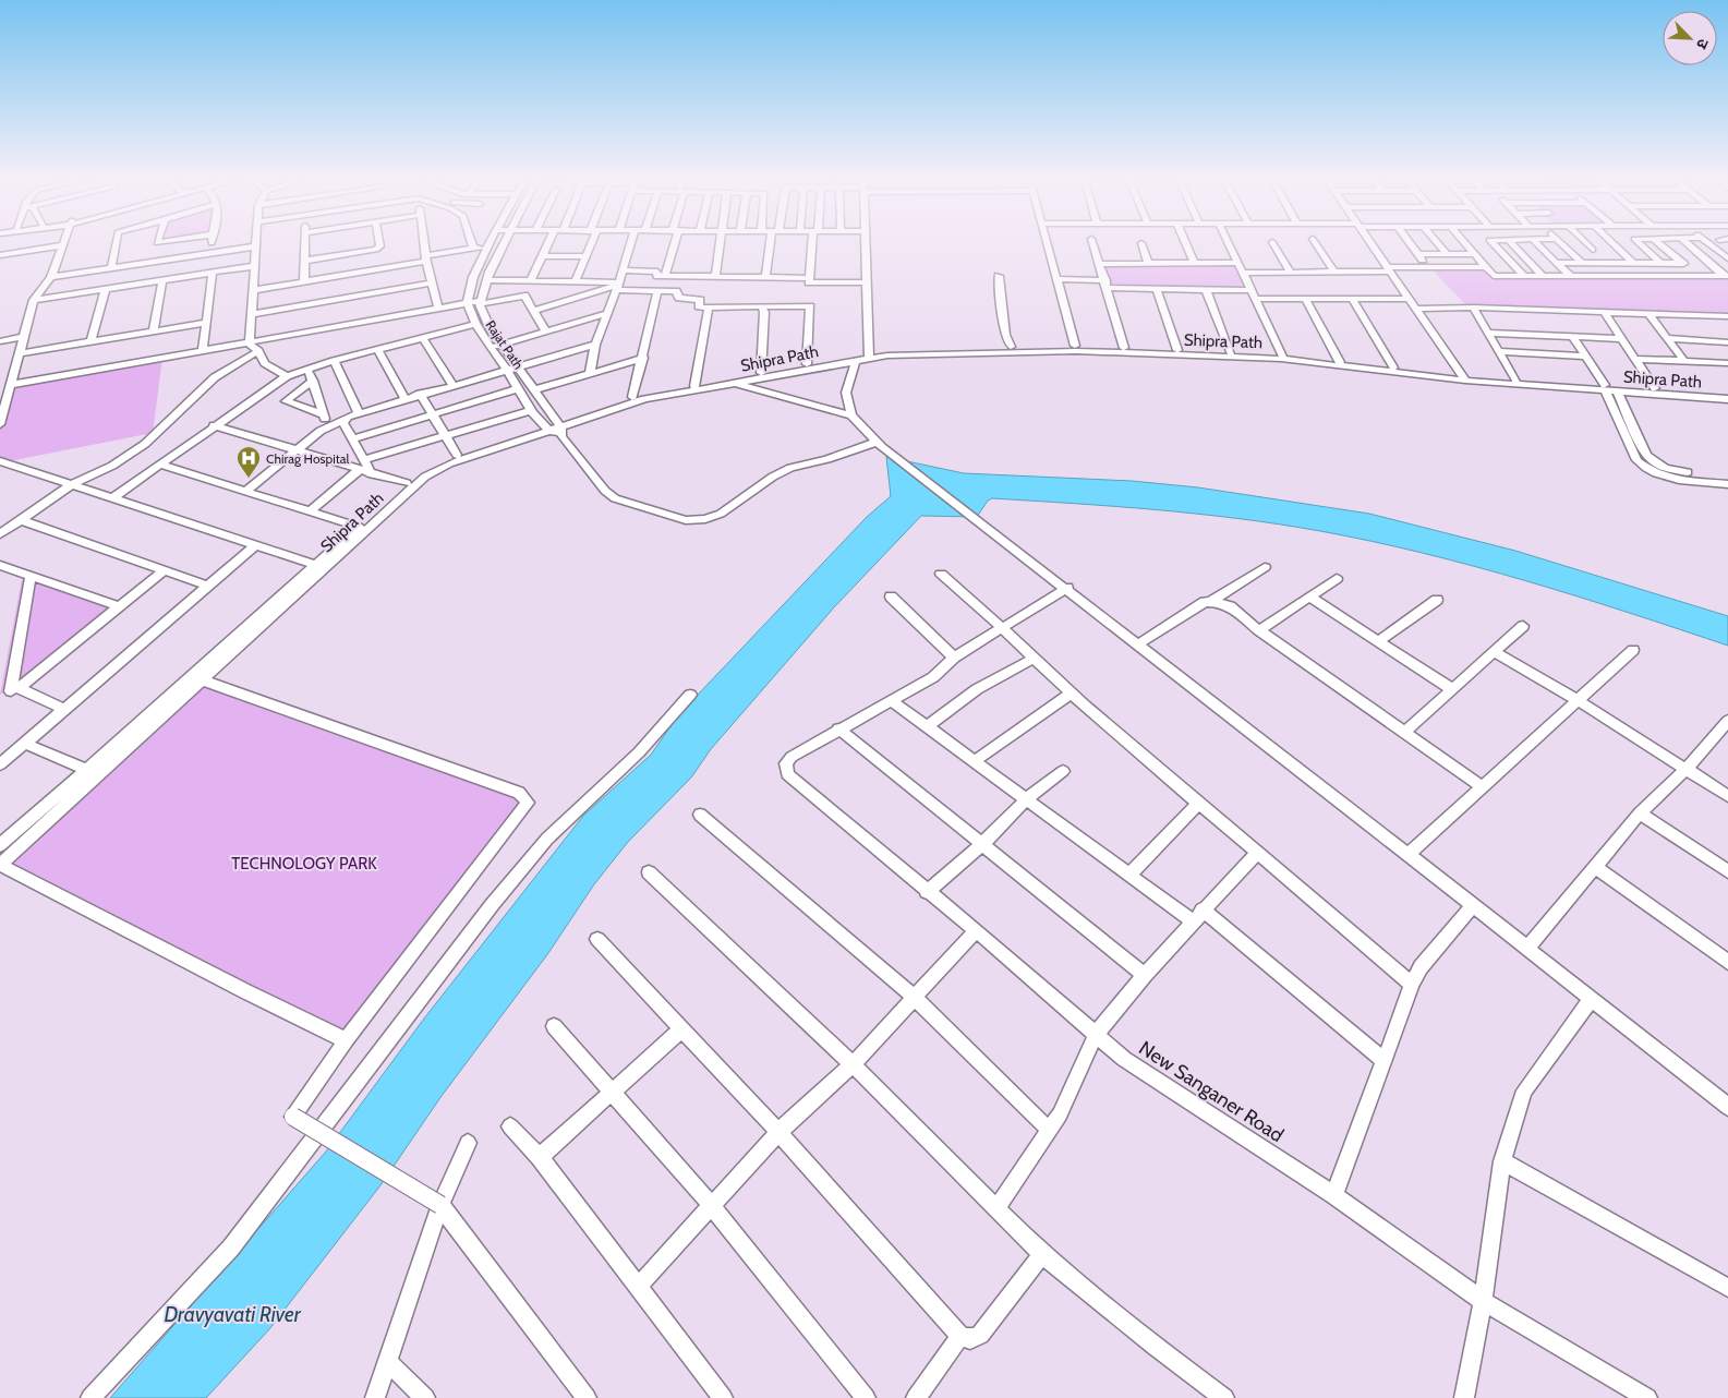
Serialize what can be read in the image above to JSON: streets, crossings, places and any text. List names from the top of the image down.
{
  "streets": {
    "street": ["Shipra Path", "Rajat Path", "New Sanganer Road"]
  },
  "crossings": [
    ["Shipra Path", "Rajat Path"]
  ],
  "water": ["Dravyavati River"],
  "parks": ["TECHNOLOGY PARK"],
  "places": {
    "hospital": ["Chirag Hospital"]
  },
  "north": "bottom right"
}
